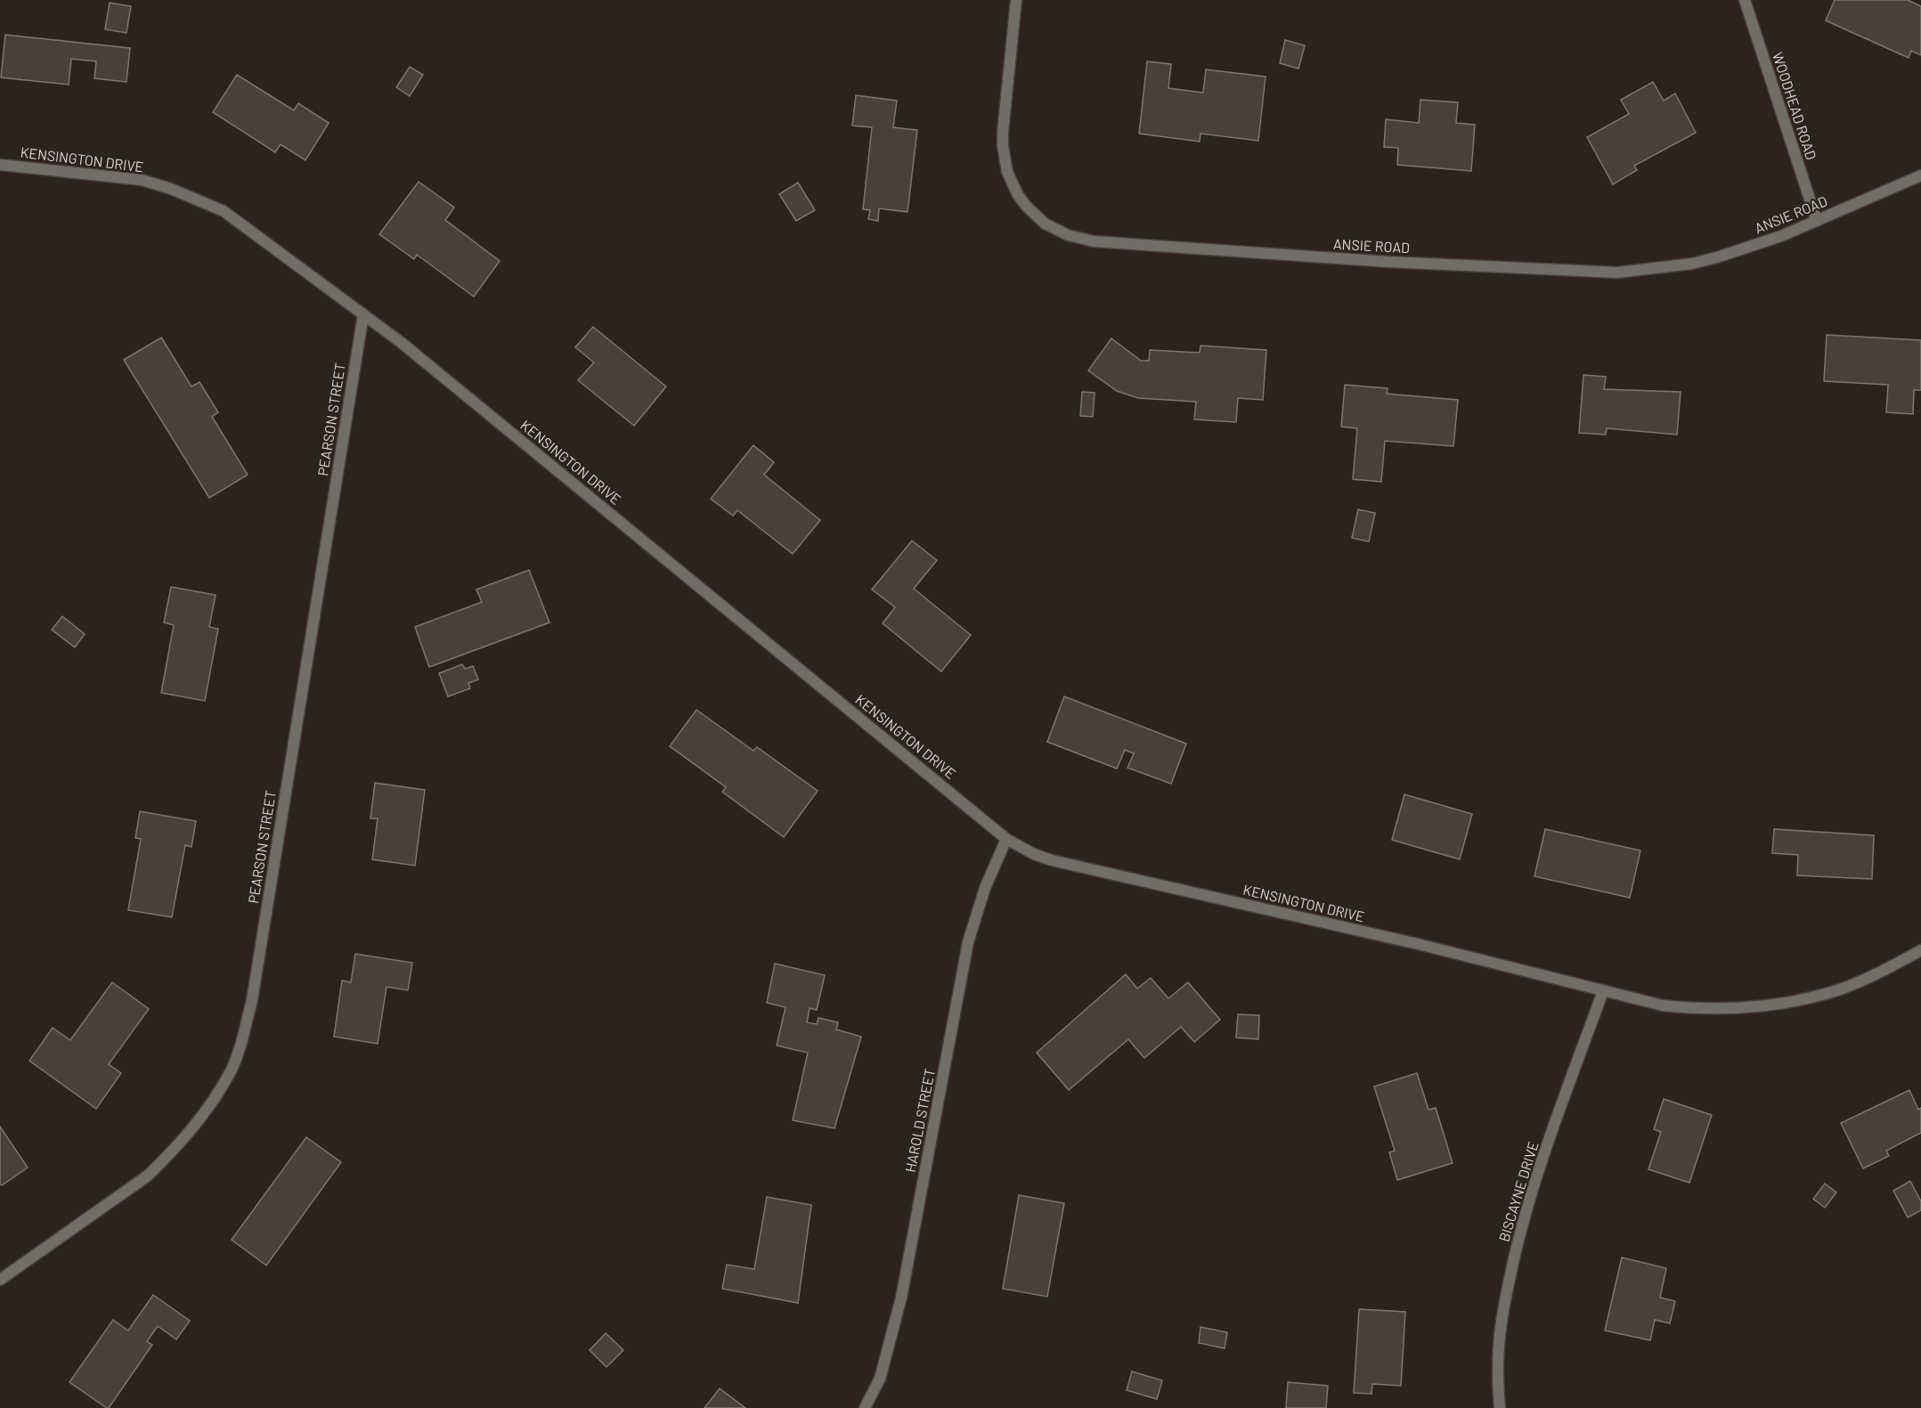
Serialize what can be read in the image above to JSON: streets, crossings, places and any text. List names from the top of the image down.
{
  "streets": {
    "street": [
      "WOODHEAD ROAD",
      "KENSINGTON DRIVE",
      "ANSIE ROAD",
      "PEARSON STREET",
      "HAROLD STREET",
      "BISCAYNE DRIVE"
    ]
  },
  "crossings": [
    ["WOODHEAD ROAD", "ANSIE ROAD"],
    ["KENSINGTON DRIVE", "PEARSON STREET"],
    ["KENSINGTON DRIVE", "HAROLD STREET"],
    ["KENSINGTON DRIVE", "BISCAYNE DRIVE"]
  ]
}
